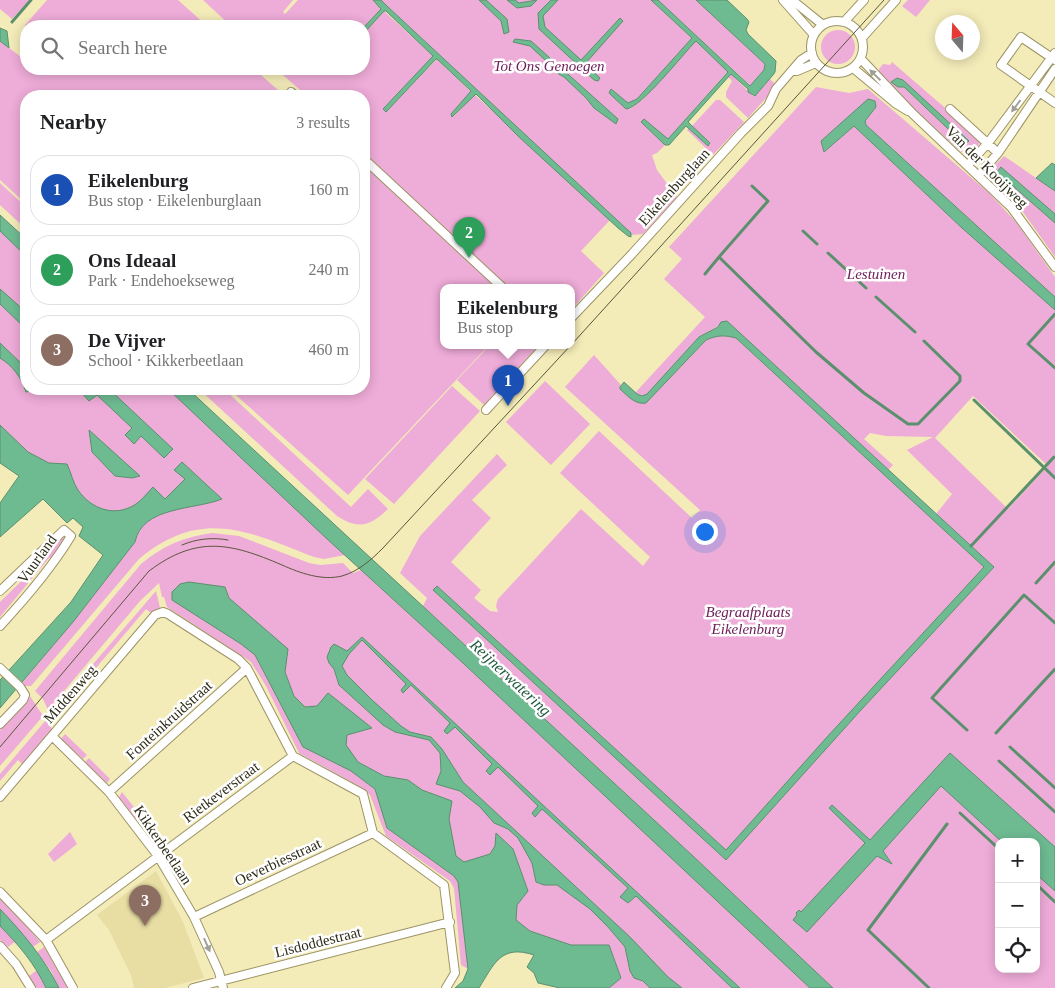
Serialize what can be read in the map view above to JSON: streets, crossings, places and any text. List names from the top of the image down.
{
  "streets": {
    "street": [
      "Van der Kooijweg",
      "Eikelenburglaan",
      "Vuurland",
      "Middenweg",
      "Fonteinkruidstraat",
      "Rietkeverstraat",
      "Kikkerbeetlaan",
      "Oeverbiesstraat",
      "Lisdoddestraat"
    ]
  },
  "crossings": [
    ["Van der Kooijweg", "Eikelenburglaan"],
    ["Middenweg", "Fonteinkruidstraat"],
    ["Middenweg", "Kikkerbeetlaan"],
    ["Fonteinkruidstraat", "Kikkerbeetlaan"],
    ["Rietkeverstraat", "Kikkerbeetlaan"],
    ["Kikkerbeetlaan", "Oeverbiesstraat"],
    ["Kikkerbeetlaan", "Lisdoddestraat"]
  ],
  "water": ["Reijnerwatering"],
  "parks": ["Tot Ons Genoegen", "Lestuinen", "Begraafplaats Eikelenburg"],
  "north": "top",
  "page": {
    "search": "Search here",
    "heading": ["Nearby", "3 results"],
    "list": [
      {
        "mark": "1",
        "name": "Eikelenburg",
        "note": "Bus stop · Eikelenburglaan",
        "value": "160 m"
      },
      {
        "mark": "2",
        "name": "Ons Ideaal",
        "note": "Park · Endehoekseweg",
        "value": "240 m"
      },
      {
        "mark": "3",
        "name": "De Vijver",
        "note": "School · Kikkerbeetlaan",
        "value": "460 m"
      }
    ],
    "pins": ["2", "1", "3"],
    "popup": ["Eikelenburg", "Bus stop"],
    "map_buttons": ["+", "−"]
  }
}
